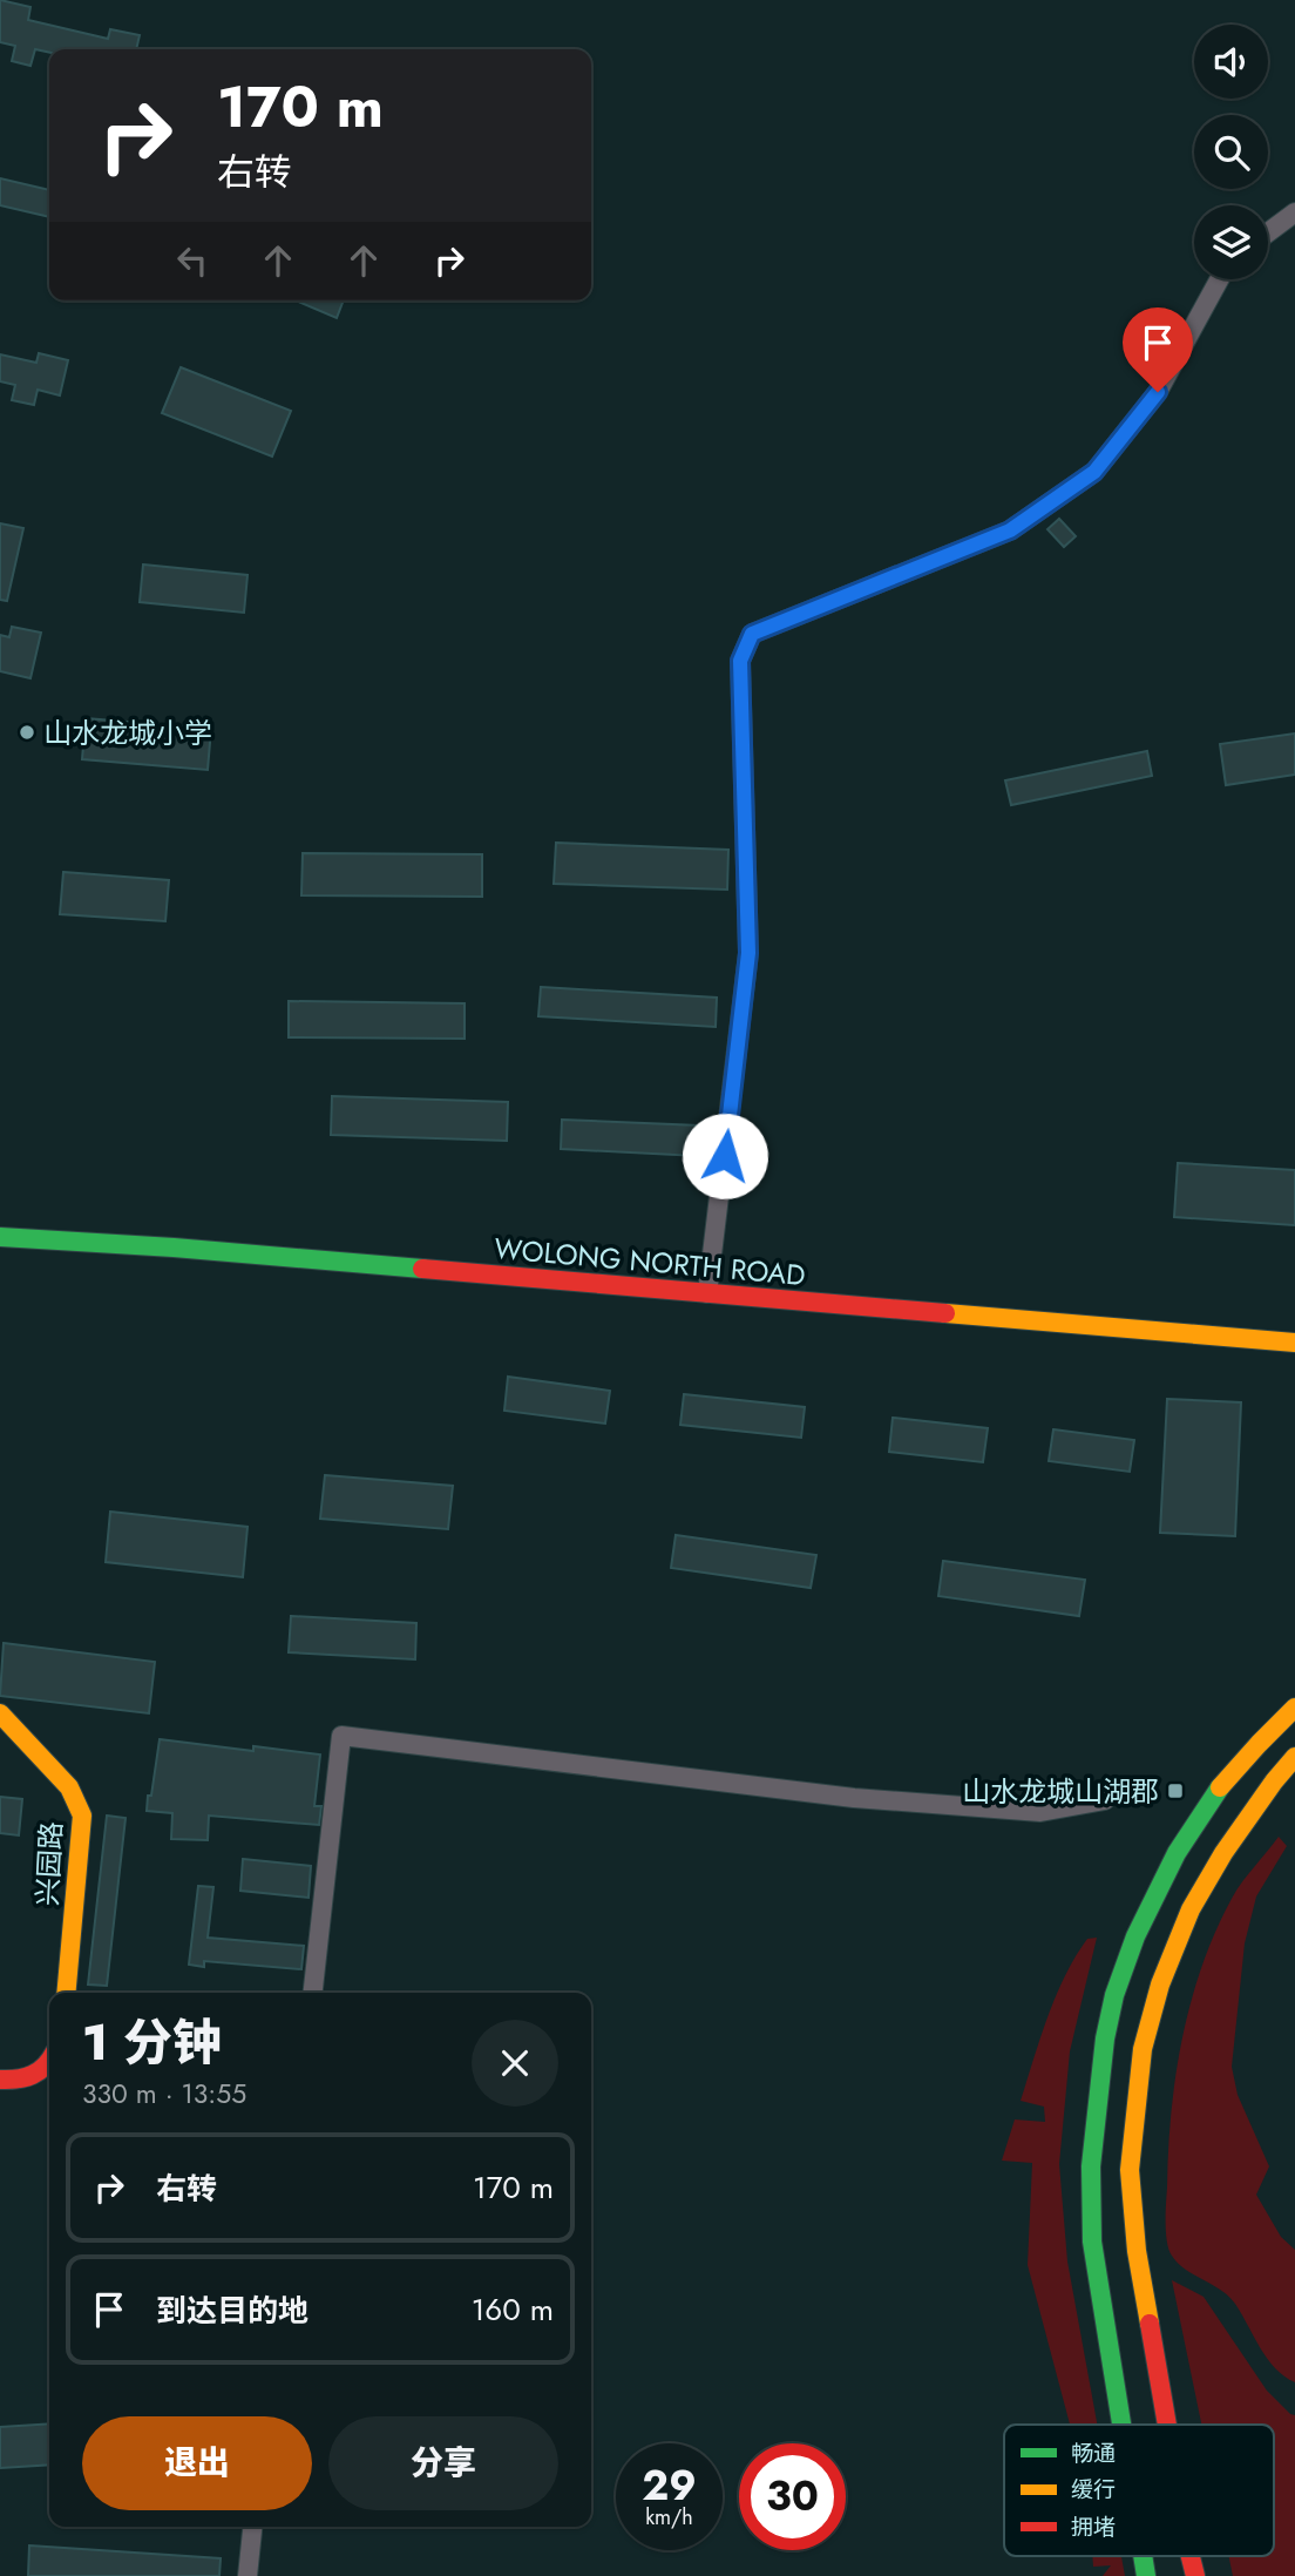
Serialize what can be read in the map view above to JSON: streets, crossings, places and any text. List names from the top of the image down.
{
  "streets": {
    "main road": ["WOLONG NORTH ROAD", "兴园路"]
  },
  "places": {
    "other": ["山水龙城小学"],
    "transit": ["山水龙城山湖郡"]
  },
  "legend": ["畅通", "缓行", "拥堵"],
  "page": {
    "turn": ["170 m", "右转"],
    "heading": ["1 分钟", "330 m · 13:55"],
    "list": [
      {
        "name": "右转",
        "value": "170 m"
      },
      {
        "name": "到达目的地",
        "value": "160 m"
      }
    ],
    "buttons": ["退出", "分享"],
    "speed": "29 km/h",
    "limit": "30"
  }
}
